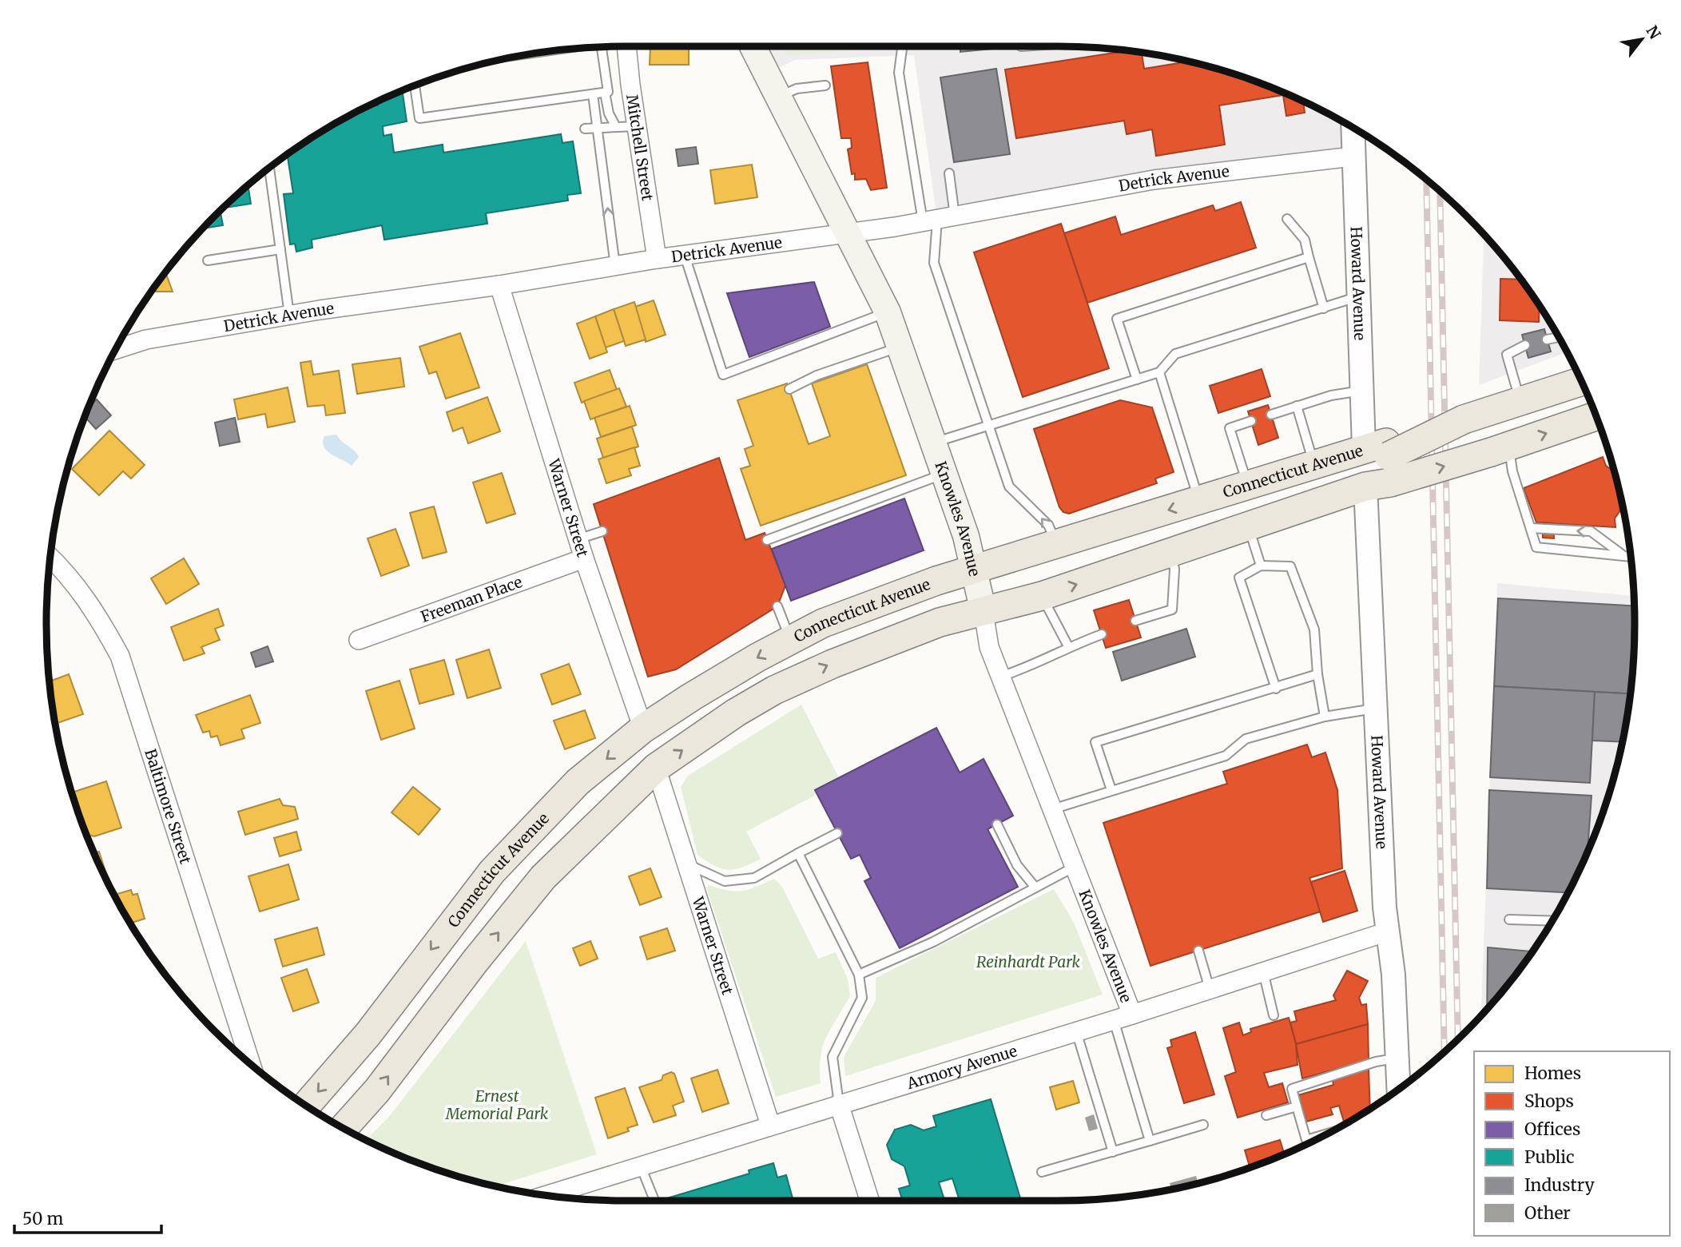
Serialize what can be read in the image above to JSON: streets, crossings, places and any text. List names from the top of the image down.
{
  "streets": {
    "main road": ["Connecticut Avenue", "Knowles Avenue"],
    "street": [
      "Mitchell Street",
      "Detrick Avenue",
      "Howard Avenue",
      "Warner Street",
      "Freeman Place",
      "Baltimore Street",
      "Armory Avenue"
    ]
  },
  "crossings": [
    ["Mitchell Street", "Detrick Avenue"],
    ["Detrick Avenue", "Howard Avenue"],
    ["Detrick Avenue", "Warner Street"],
    ["Detrick Avenue", "Knowles Avenue"],
    ["Howard Avenue", "Connecticut Avenue"],
    ["Howard Avenue", "Armory Avenue"],
    ["Connecticut Avenue", "Warner Street"],
    ["Connecticut Avenue", "Knowles Avenue"],
    ["Warner Street", "Freeman Place"],
    ["Warner Street", "Armory Avenue"],
    ["Knowles Avenue", "Armory Avenue"]
  ],
  "parks": ["Reinhardt Park", "Ernest Memorial Park"],
  "legend": [
    "Homes",
    "Shops",
    "Offices",
    "Public",
    "Industry",
    "Other"
  ],
  "scale_bar": "50 m",
  "north": "top right"
}
